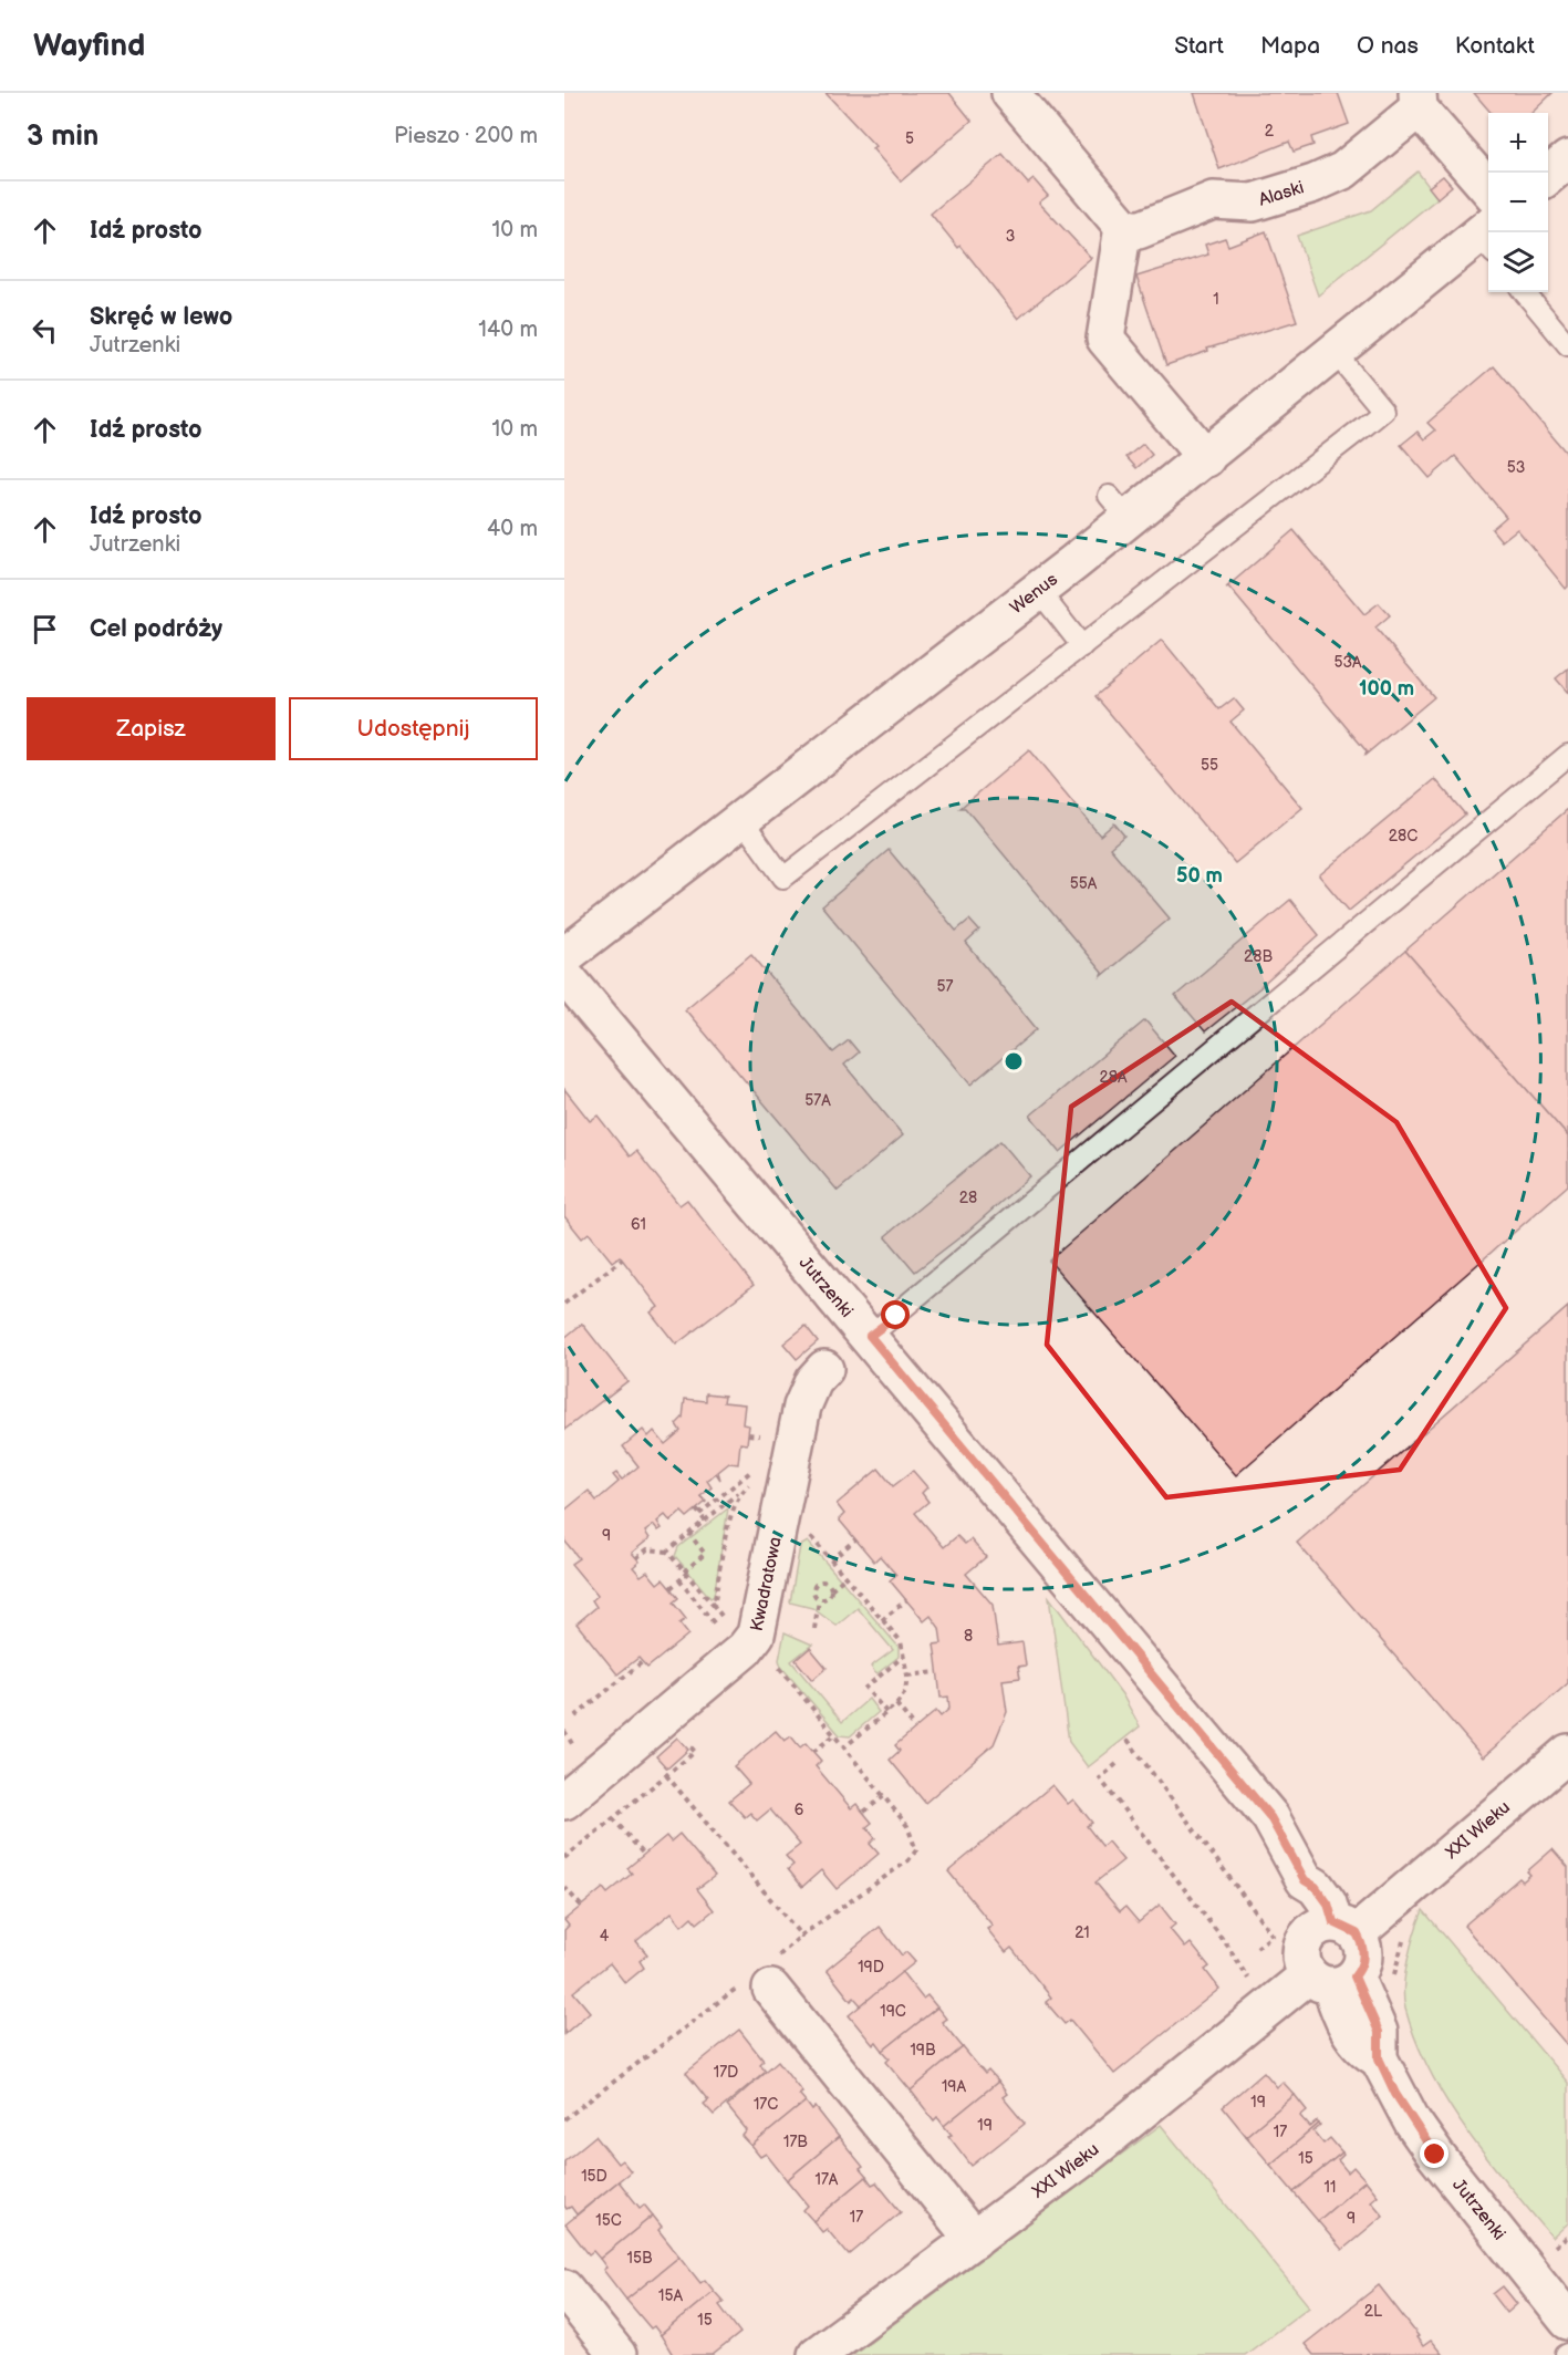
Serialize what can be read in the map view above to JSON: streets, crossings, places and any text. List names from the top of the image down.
{
  "streets": {
    "street": [
      "Alaski",
      "Wenus",
      "Jutrzenki",
      "Kwadratowa",
      "XXI Wieku"
    ]
  },
  "crossings": [
    ["Jutrzenki", "XXI Wieku"]
  ],
  "house_numbers": [
    "2",
    "5",
    "3",
    "1",
    "53",
    "53A",
    "55",
    "28C",
    "55A",
    "28B",
    "57",
    "28A",
    "57A",
    "28",
    "61",
    "9",
    "8",
    "6",
    "21",
    "4",
    "19D",
    "19C",
    "19B",
    "17D",
    "19A",
    "19",
    "17C",
    "19",
    "17",
    "17B",
    "15",
    "15D",
    "17A",
    "11",
    "17",
    "9",
    "15C",
    "15B",
    "15A",
    "2L",
    "15"
  ],
  "page": {
    "header": "Wayfind",
    "nav": [
      "Start",
      "Mapa",
      "O nas",
      "Kontakt"
    ],
    "heading": ["3 min", "Pieszo · 200 m"],
    "map_buttons": ["+", "−"],
    "list": [
      ["Idź prosto", "10 m"],
      ["Skręć w lewo", "Jutrzenki", "140 m"],
      ["Idź prosto", "10 m"],
      ["Idź prosto", "Jutrzenki", "40 m"],
      "Cel podróży"
    ],
    "buttons": ["Zapisz", "Udostępnij"]
  },
  "rings": ["100 m", "50 m"]
}
